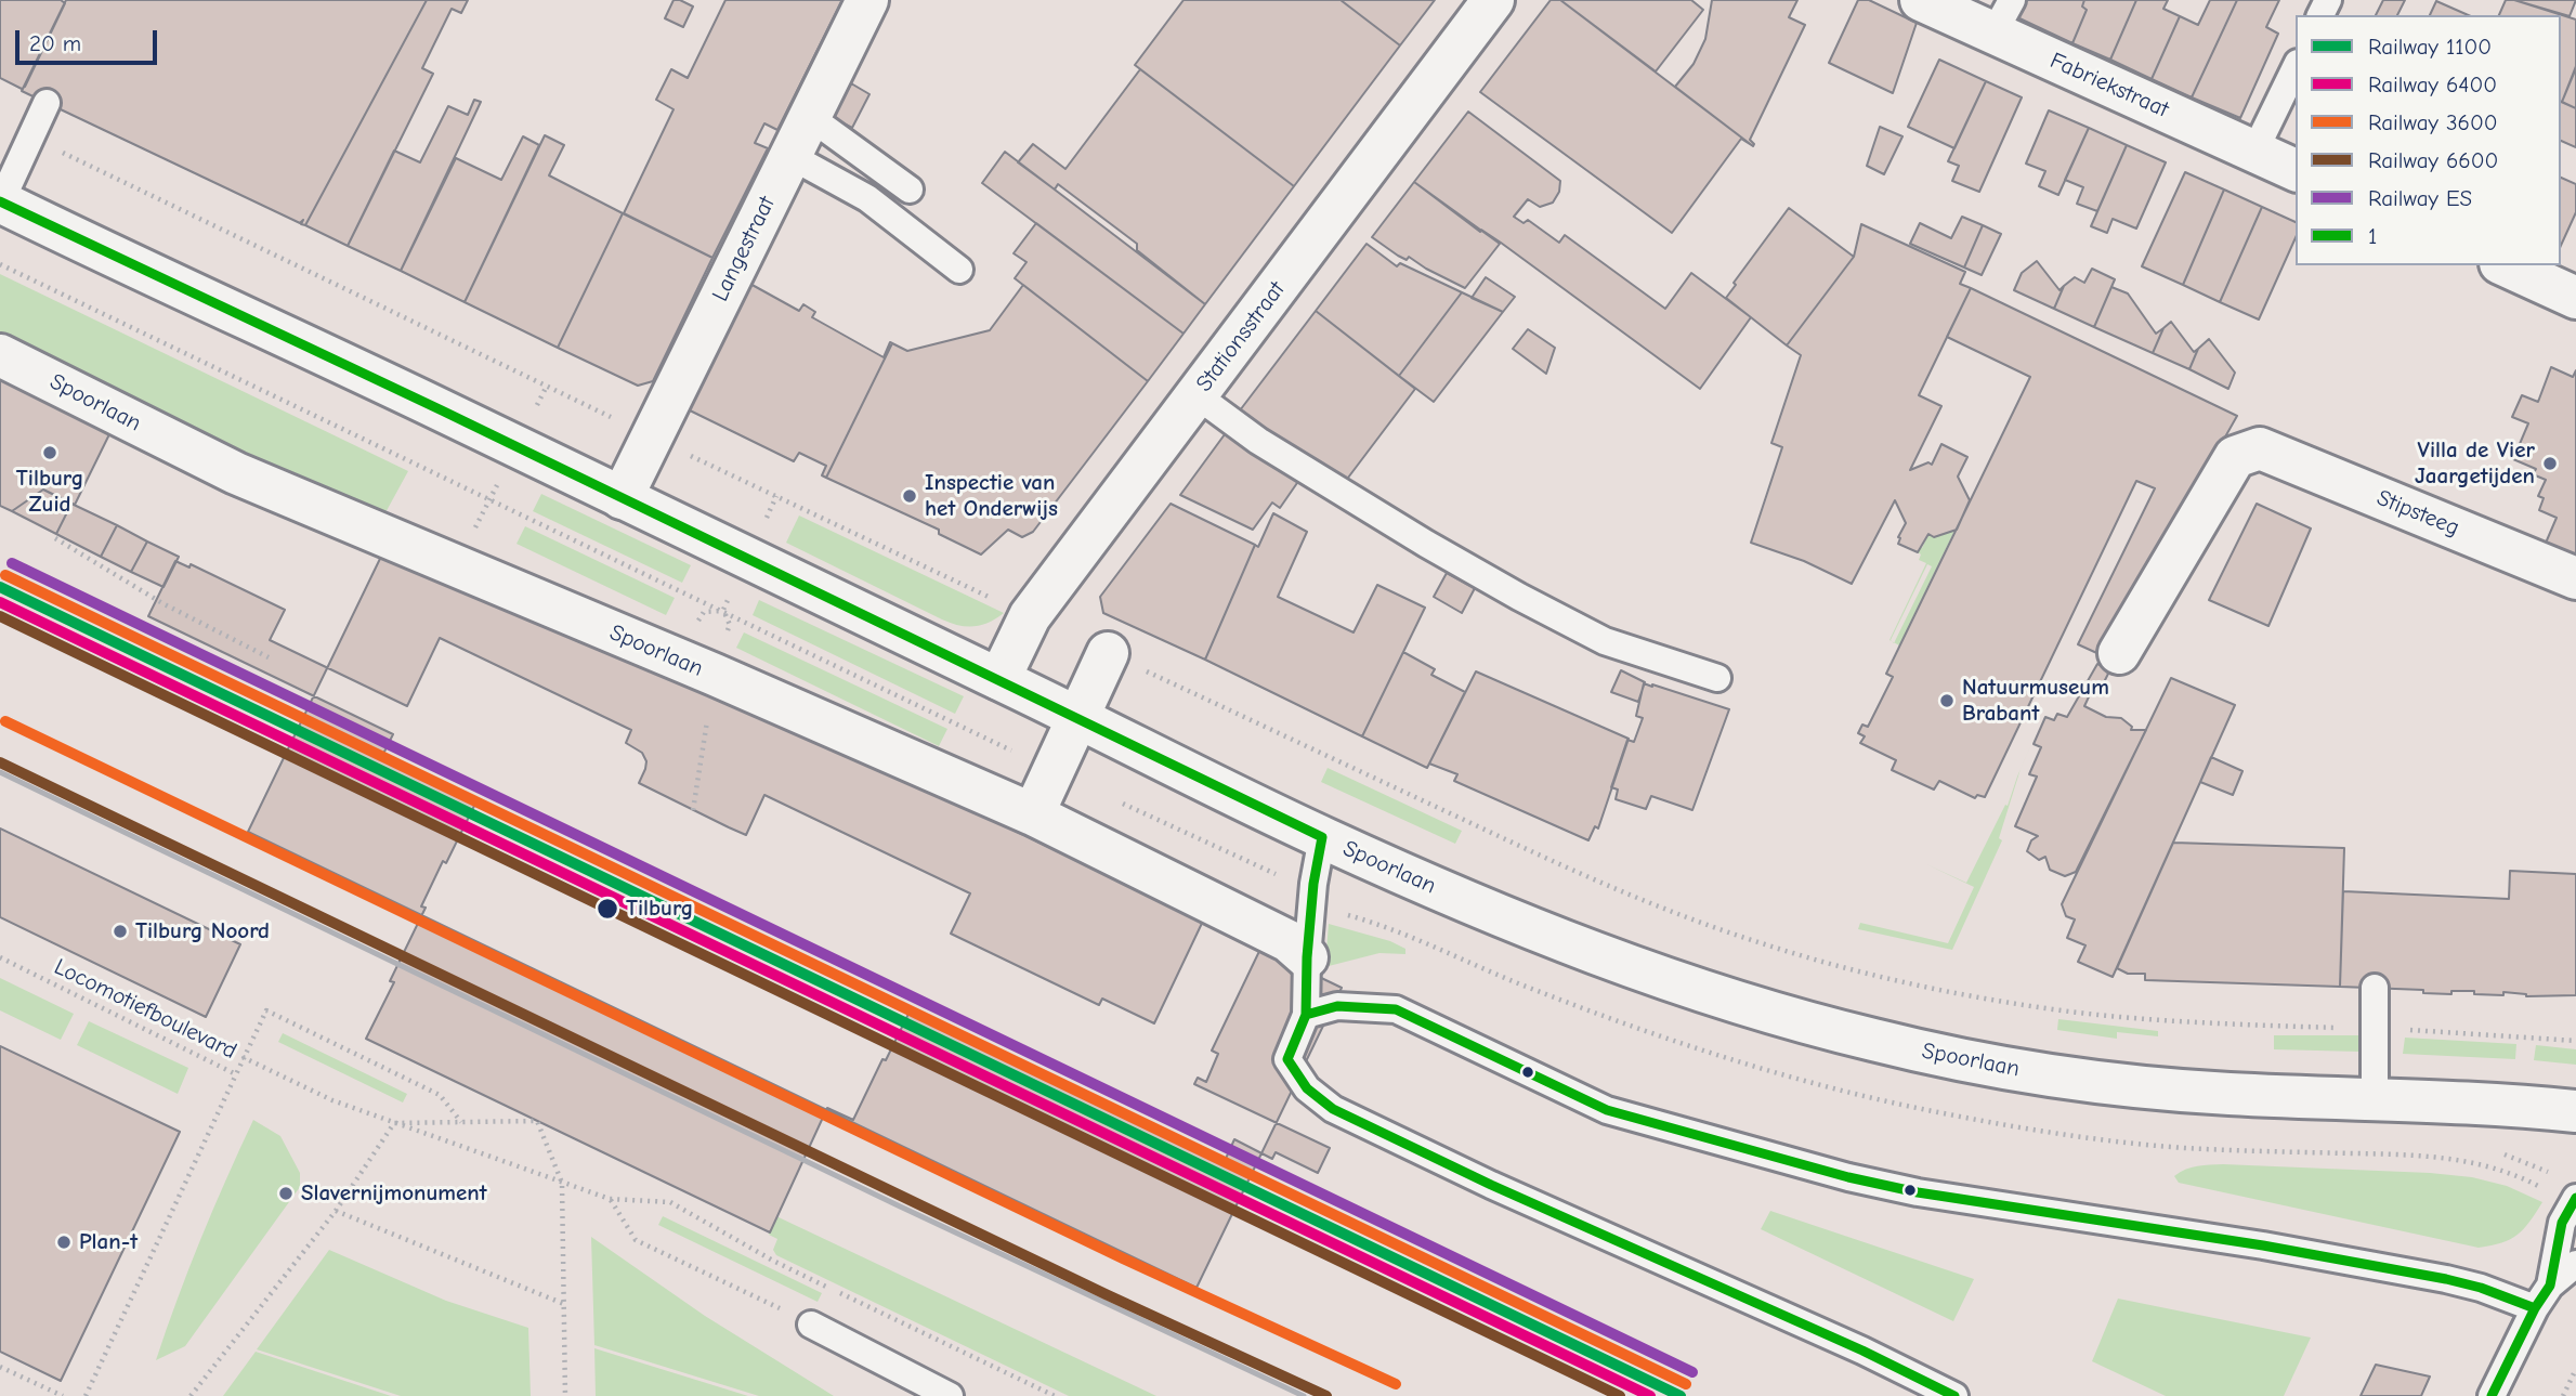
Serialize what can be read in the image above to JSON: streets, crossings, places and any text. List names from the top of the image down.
{
  "streets": {
    "street": [
      "Fabriekstraat",
      "Langestraat",
      "Stationsstraat",
      "Spoorlaan",
      "Stipsteeg"
    ],
    "path": ["Locomotiefboulevard"]
  },
  "crossings": [
    ["Langestraat", "Spoorlaan"],
    ["Stationsstraat", "Spoorlaan"]
  ],
  "places": [
    "Tilburg Zuid",
    "Villa de Vier Jaargetijden",
    "Inspectie van het Onderwijs",
    "Natuurmuseum Brabant",
    "Tilburg",
    "Tilburg Noord",
    "Slavernijmonument",
    "Plan-t"
  ],
  "lines": [
    "transit line 1",
    "rail line ES",
    "rail line 3600",
    "rail line 1100",
    "rail line 6400",
    "rail line 6600"
  ],
  "legend": [
    "Railway 1100",
    "Railway 6400",
    "Railway 3600",
    "Railway 6600",
    "Railway ES",
    "1"
  ],
  "scale_bar": "20 m"
}
